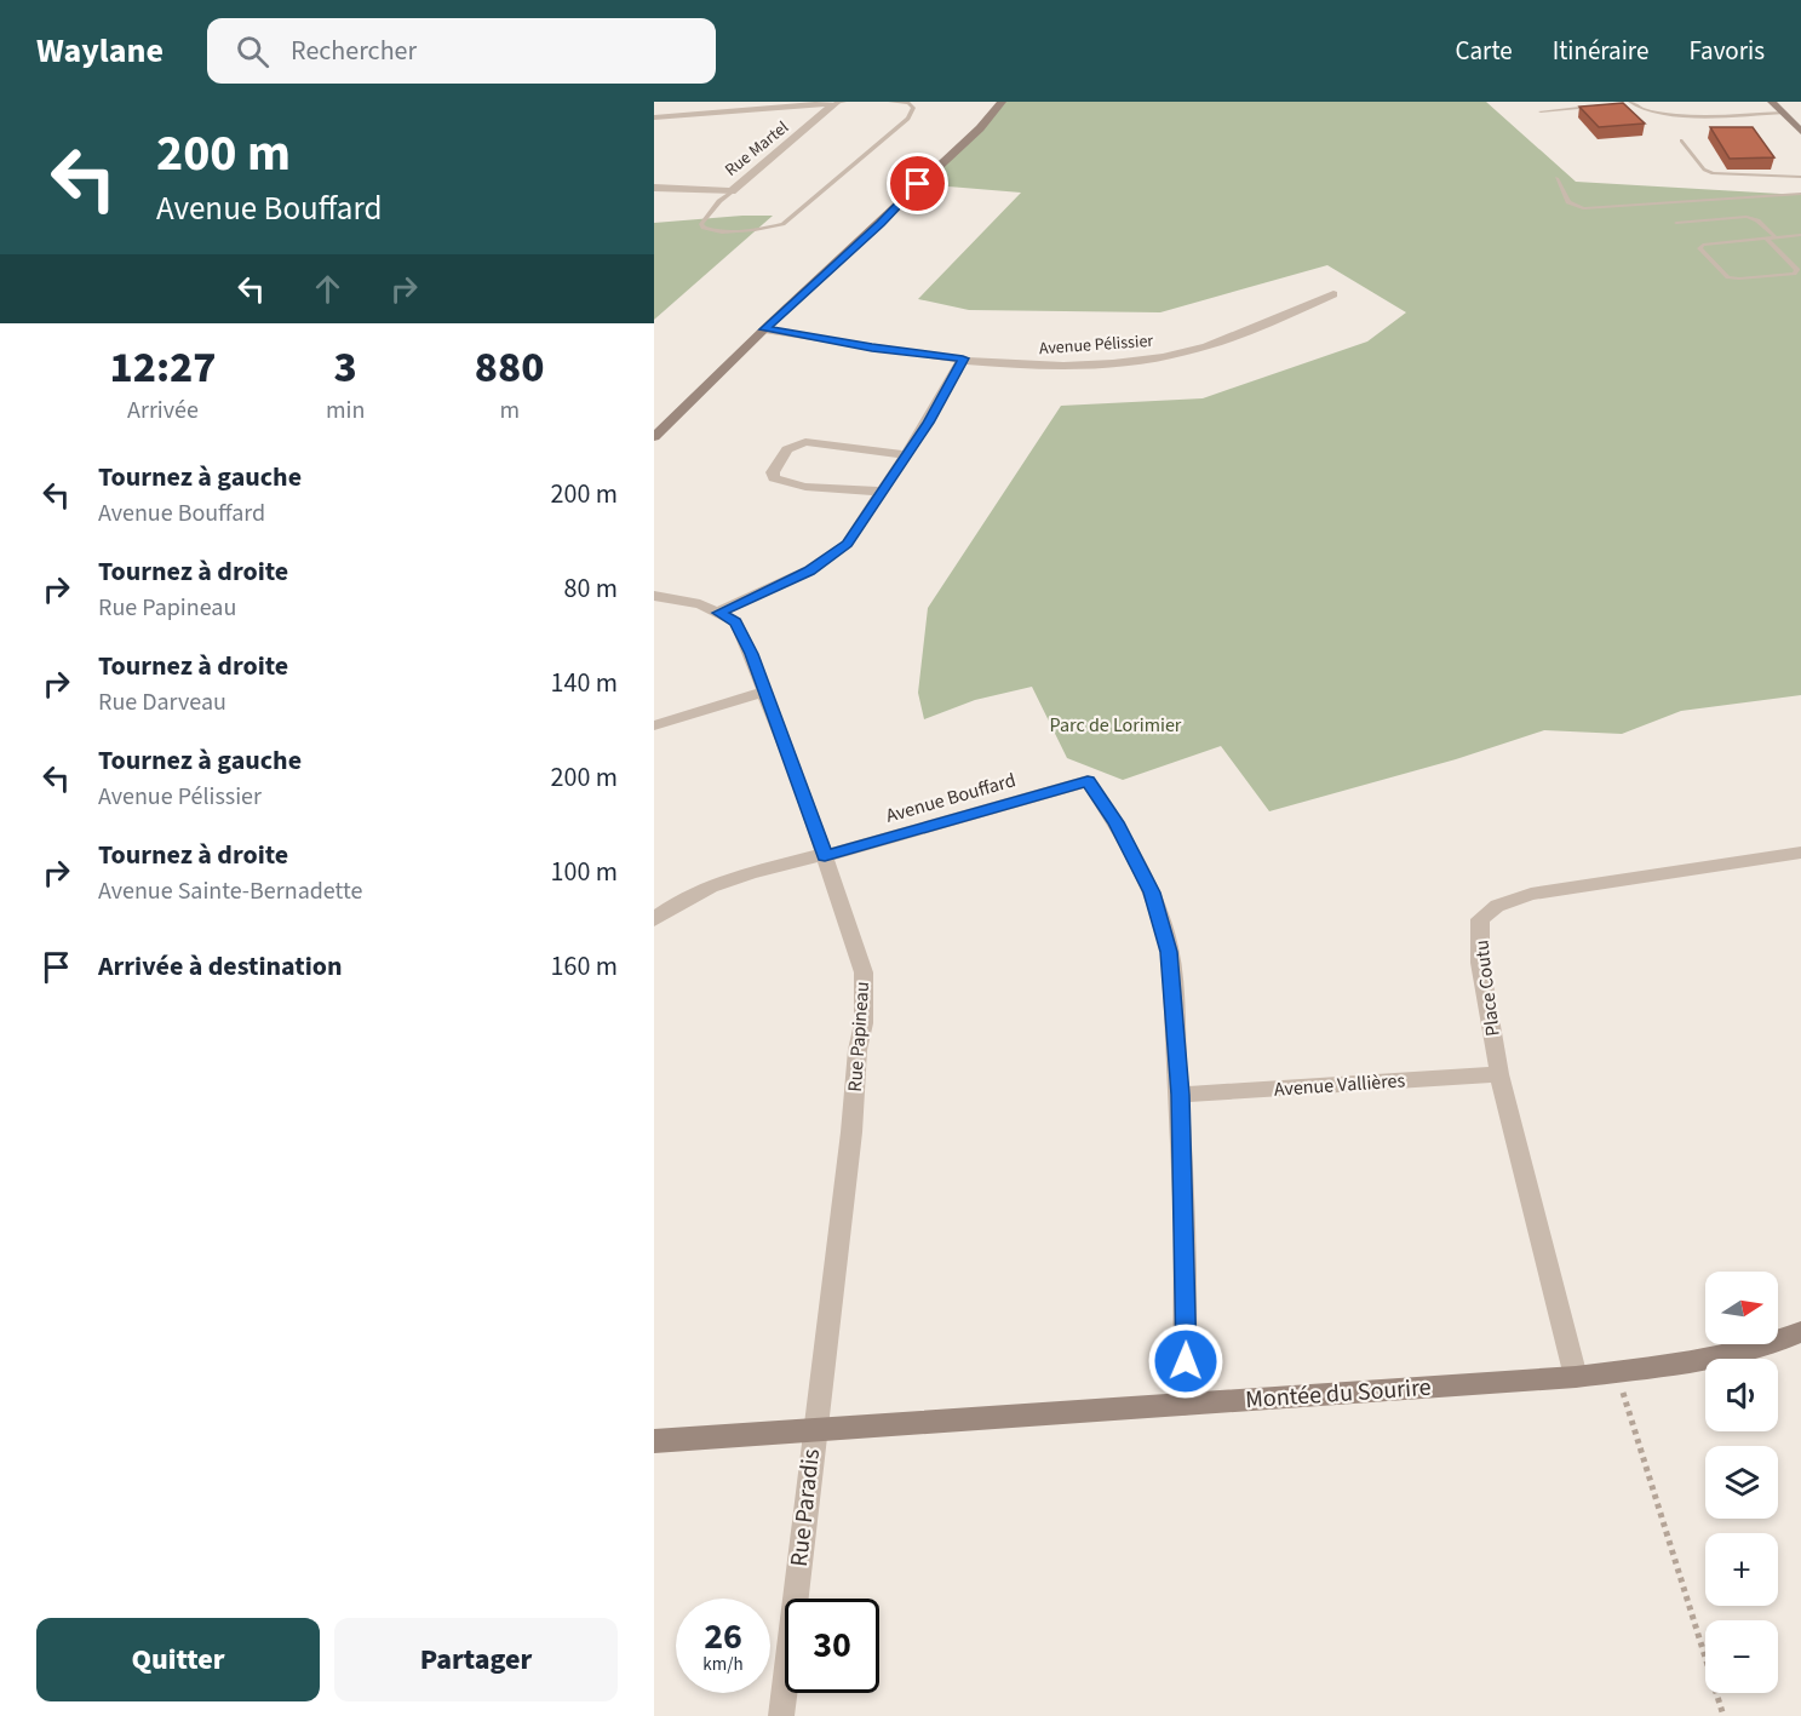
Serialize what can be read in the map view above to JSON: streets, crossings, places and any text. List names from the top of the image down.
{
  "streets": {
    "street": [
      "Rue Martel",
      "Avenue Pélissier",
      "Avenue Bouffard",
      "Place Coutu",
      "Rue Papineau",
      "Avenue Vallières",
      "Montée du Sourire",
      "Rue Paradis"
    ]
  },
  "crossings": [
    ["Avenue Bouffard", "Rue Papineau"],
    ["Avenue Bouffard", "Avenue Vallières"],
    ["Place Coutu", "Avenue Vallières"],
    ["Place Coutu", "Montée du Sourire"],
    ["Rue Papineau", "Montée du Sourire"],
    ["Rue Papineau", "Rue Paradis"],
    ["Montée du Sourire", "Rue Paradis"]
  ],
  "parks": ["Parc de Lorimier"],
  "north": "right",
  "page": {
    "header": "Waylane",
    "search": "Rechercher",
    "nav": ["Carte", "Itinéraire", "Favoris"],
    "turn": ["200 m", "Avenue Bouffard"],
    "eta": [
      "12:27",
      "Arrivée",
      "3",
      "min",
      "880",
      "m"
    ],
    "list": [
      {
        "name": "Tournez à gauche",
        "note": "Avenue Bouffard",
        "value": "200 m"
      },
      {
        "name": "Tournez à droite",
        "note": "Rue Papineau",
        "value": "80 m"
      },
      {
        "name": "Tournez à droite",
        "note": "Rue Darveau",
        "value": "140 m"
      },
      {
        "name": "Tournez à gauche",
        "note": "Avenue Pélissier",
        "value": "200 m"
      },
      {
        "name": "Tournez à droite",
        "note": "Avenue Sainte-Bernadette",
        "value": "100 m"
      },
      {
        "name": "Arrivée à destination",
        "value": "160 m"
      }
    ],
    "map_buttons": ["+", "−"],
    "speed": "26 km/h",
    "limit": "30",
    "buttons": ["Quitter", "Partager"]
  }
}
